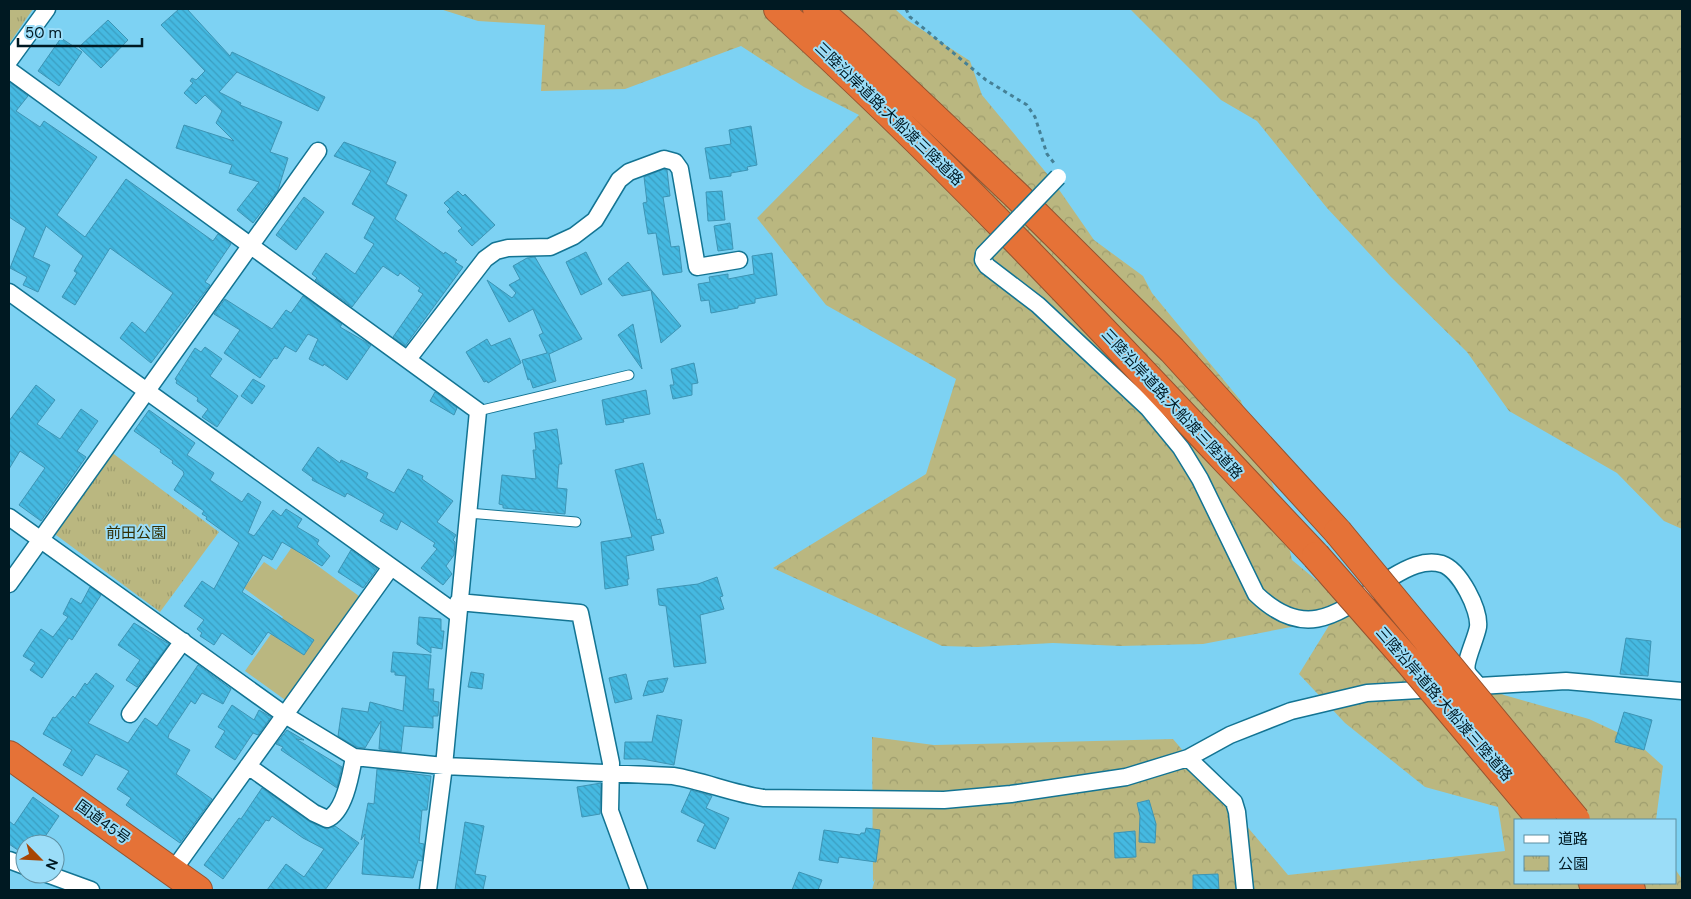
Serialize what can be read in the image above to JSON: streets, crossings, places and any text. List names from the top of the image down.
{
  "streets": {
    "highway": ["三陸沿岸道路;大船渡三陸道路", "国道45号"]
  },
  "parks": ["前田公園"],
  "legend": ["道路", "公園"],
  "scale_bar": "50 m",
  "north": "bottom right"
}
